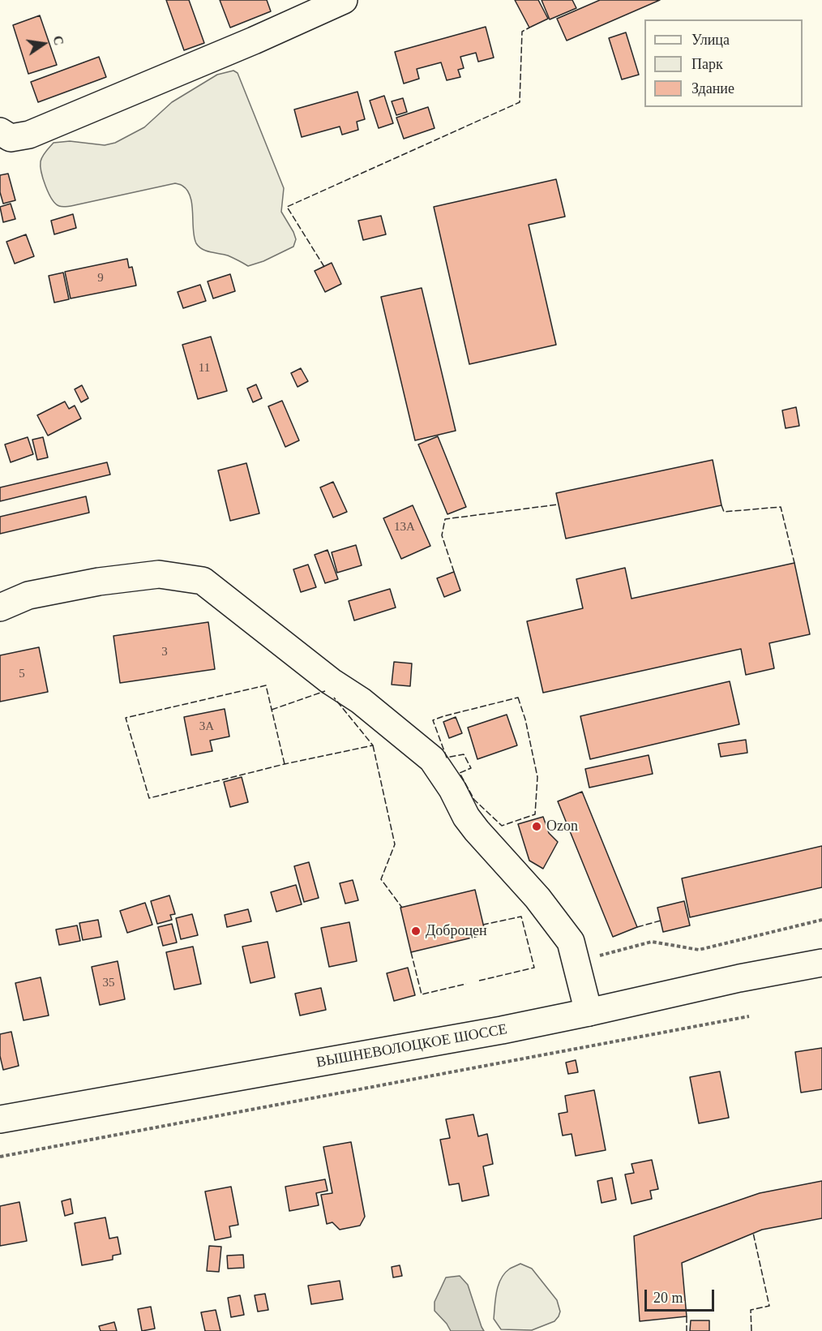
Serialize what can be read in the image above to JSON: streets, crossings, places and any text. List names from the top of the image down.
{
  "streets": {
    "main road": ["ВЫШНЕВОЛОЦКОЕ ШОССЕ"]
  },
  "places": ["Ozon", "Доброцен"],
  "house_numbers": [
    "9",
    "11",
    "13А",
    "3",
    "5",
    "3А",
    "35"
  ],
  "legend": ["Улица", "Парк", "Здание"],
  "scale_bar": "20 m",
  "north": "right"
}
